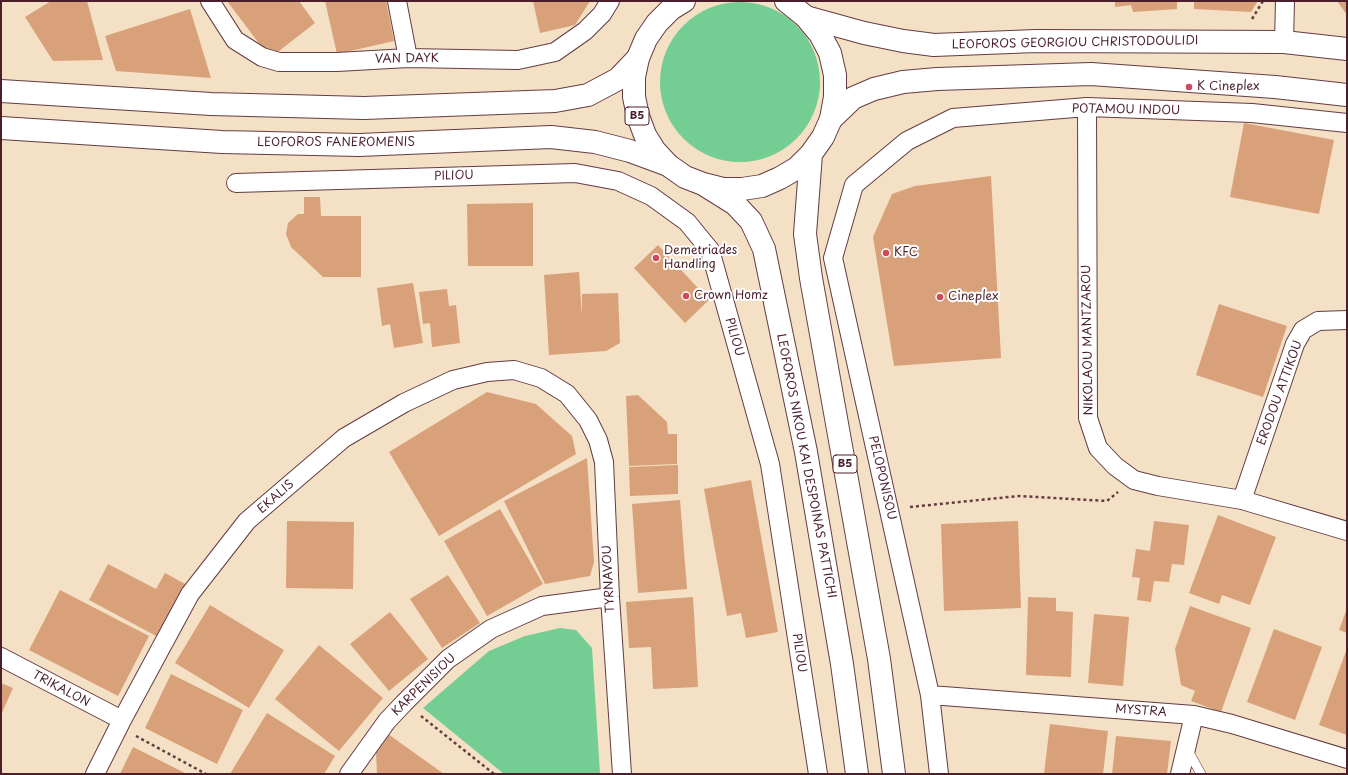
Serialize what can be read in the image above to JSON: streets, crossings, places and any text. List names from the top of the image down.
{
  "streets": {
    "main road": [
      "LEOFOROS GEORGIOU CHRISTODOULIDI",
      "B5",
      "LEOFOROS FANEROMENIS",
      "LEOFOROS NIKOU KAI DESPOINAS PATTICHI"
    ],
    "street": [
      "VAN DAYK",
      "POTAMOU INDOU",
      "PILIOU",
      "NIKOLAOU MANTZAROU",
      "ERODOU ATTIKOU",
      "PELOPONISOU",
      "EKALIS",
      "TYRNAVOU",
      "KARPENISIOU",
      "TRIKALON",
      "MYSTRA"
    ]
  },
  "crossings": [
    ["LEOFOROS GEORGIOU CHRISTODOULIDI", "B5"],
    ["POTAMOU INDOU", "NIKOLAOU MANTZAROU"],
    ["POTAMOU INDOU", "PELOPONISOU"],
    ["B5", "LEOFOROS FANEROMENIS"],
    ["B5", "LEOFOROS NIKOU KAI DESPOINAS PATTICHI"],
    ["NIKOLAOU MANTZAROU", "ERODOU ATTIKOU"],
    ["PELOPONISOU", "MYSTRA"],
    ["EKALIS", "TYRNAVOU"],
    ["EKALIS", "TRIKALON"],
    ["TYRNAVOU", "KARPENISIOU"]
  ],
  "places": [
    "K Cineplex",
    "KFC",
    "Demetriades Handling",
    "Crown Homz",
    "Cineplex"
  ]
}
